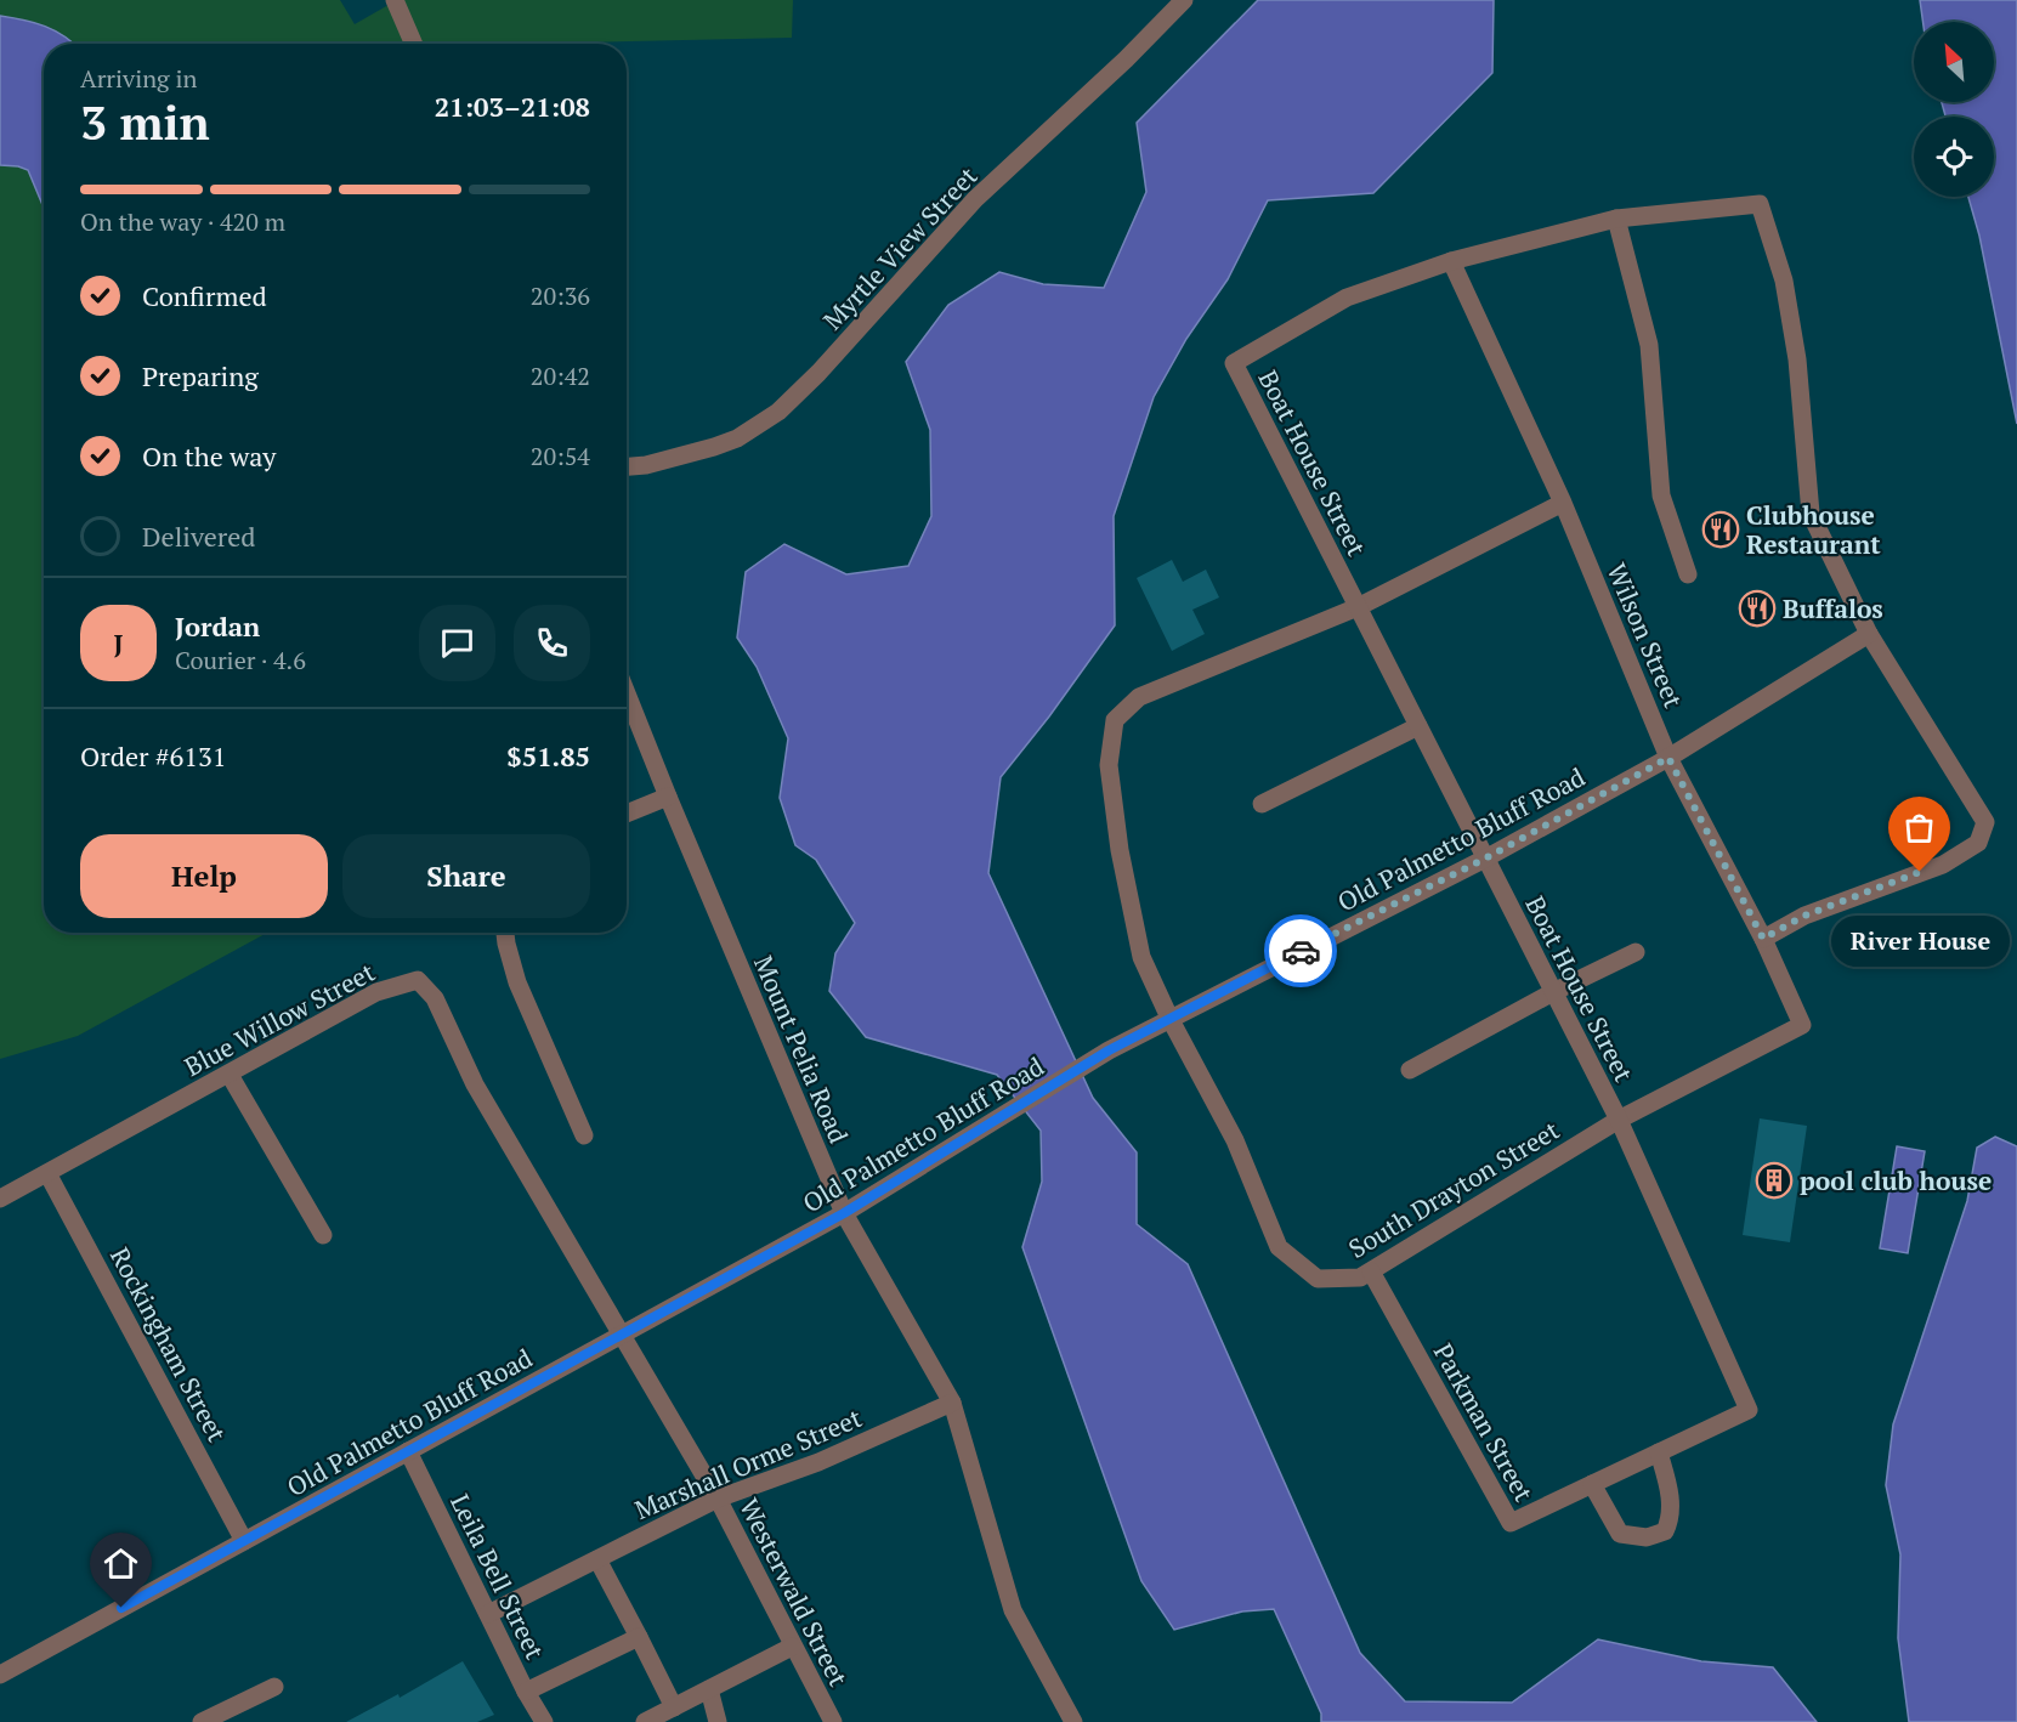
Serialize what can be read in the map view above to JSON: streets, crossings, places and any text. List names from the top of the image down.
{
  "streets": {
    "street": [
      "Myrtle View Street",
      "Boat House Street",
      "Wilson Street",
      "Old Palmetto Bluff Road",
      "Blue Willow Street",
      "Mount Pelia Road",
      "South Drayton Street",
      "Rockingham Street",
      "Parkman Street",
      "Marshall Orme Street",
      "Leila Bell Street",
      "Westerwald Street"
    ]
  },
  "crossings": [
    ["Boat House Street", "Wilson Street"],
    ["Boat House Street", "Old Palmetto Bluff Road"],
    ["Boat House Street", "South Drayton Street"],
    ["Boat House Street", "Parkman Street"],
    ["Wilson Street", "Old Palmetto Bluff Road"],
    ["Wilson Street", "South Drayton Street"],
    ["Old Palmetto Bluff Road", "Blue Willow Street"],
    ["Old Palmetto Bluff Road", "Mount Pelia Road"],
    ["Old Palmetto Bluff Road", "South Drayton Street"],
    ["Old Palmetto Bluff Road", "Rockingham Street"],
    ["Old Palmetto Bluff Road", "Leila Bell Street"],
    ["Old Palmetto Bluff Road", "Westerwald Street"],
    ["Blue Willow Street", "Rockingham Street"],
    ["Blue Willow Street", "Westerwald Street"],
    ["Mount Pelia Road", "Marshall Orme Street"],
    ["South Drayton Street", "Parkman Street"],
    ["Marshall Orme Street", "Leila Bell Street"],
    ["Marshall Orme Street", "Westerwald Street"]
  ],
  "places": {
    "restaurant": ["Clubhouse Restaurant", "Buffalos"],
    "other": ["River House"],
    "building": ["pool club house"]
  },
  "north": "top left",
  "page": {
    "heading": ["3 min", "Arriving in", "21:03–21:08"],
    "panel": [
      "Jordan",
      "Courier · 4.6",
      "Order #6131",
      "$51.85"
    ],
    "bar": "On the way · 420 m",
    "list": [
      ["Confirmed", "20:36"],
      ["Preparing", "20:42"],
      ["On the way", "20:54"],
      "Delivered"
    ],
    "round": "J",
    "buttons": ["Help", "Share"],
    "bubble": "River House"
  }
}
